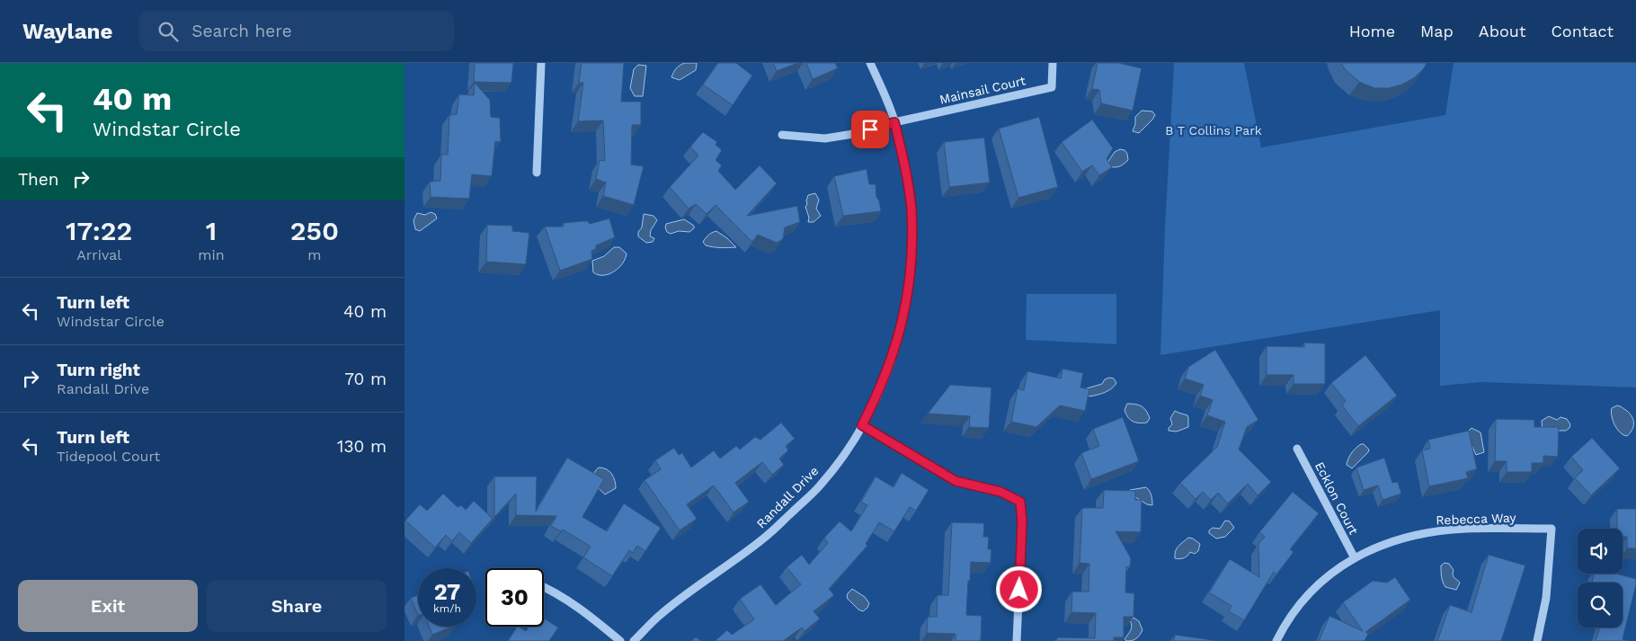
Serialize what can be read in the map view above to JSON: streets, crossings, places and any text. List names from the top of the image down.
{
  "streets": {
    "street": [
      "Mainsail Court",
      "Randall Drive",
      "Ecklon Court",
      "Rebecca Way"
    ]
  },
  "crossings": [
    ["Mainsail Court", "Randall Drive"],
    ["Ecklon Court", "Rebecca Way"]
  ],
  "parks": ["B T Collins Park"],
  "page": {
    "header": "Waylane",
    "search": "Search here",
    "nav": [
      "Home",
      "Map",
      "About",
      "Contact"
    ],
    "turn": ["40 m", "Windstar Circle"],
    "then": "Then",
    "eta": [
      "17:22",
      "Arrival",
      "1",
      "min",
      "250",
      "m"
    ],
    "list": [
      {
        "name": "Turn left",
        "note": "Windstar Circle",
        "value": "40 m"
      },
      {
        "name": "Turn right",
        "note": "Randall Drive",
        "value": "70 m"
      },
      {
        "name": "Turn left",
        "note": "Tidepool Court",
        "value": "130 m"
      }
    ],
    "speed": "27 km/h",
    "limit": "30",
    "buttons": ["Exit", "Share"]
  }
}
